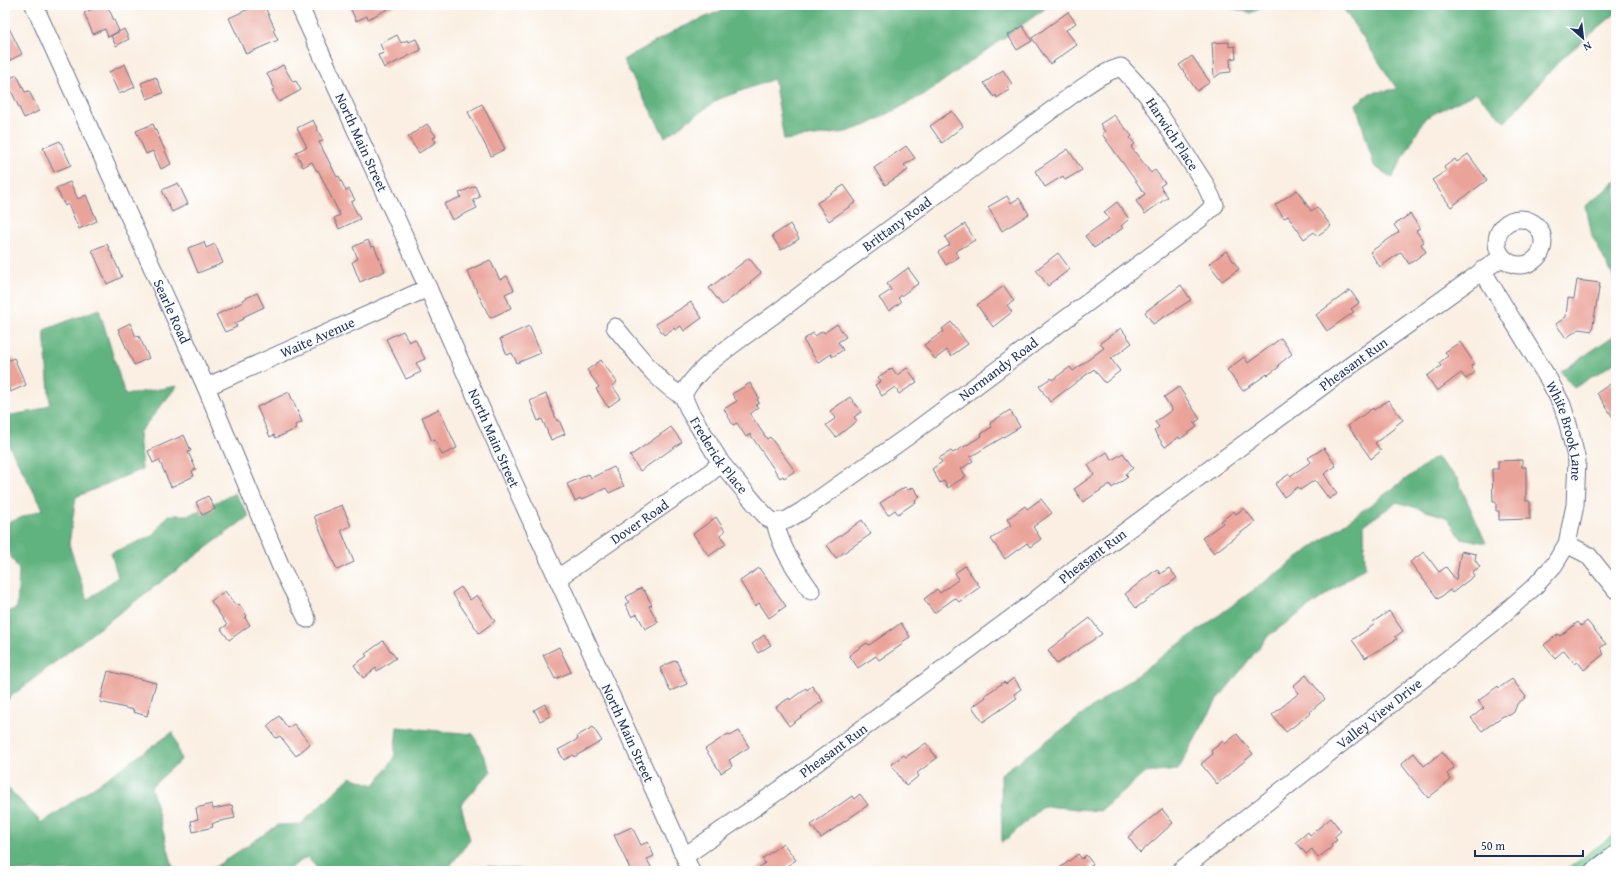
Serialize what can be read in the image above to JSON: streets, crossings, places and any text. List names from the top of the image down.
{
  "streets": {
    "street": [
      "Harwich Place",
      "North Main Street",
      "Brittany Road",
      "Searle Road",
      "Waite Avenue",
      "Pheasant Run",
      "Normandy Road",
      "White Brook Lane",
      "Frederick Place",
      "Dover Road",
      "Valley View Drive"
    ]
  },
  "crossings": [
    ["Harwich Place", "Brittany Road"],
    ["Harwich Place", "Normandy Road"],
    ["North Main Street", "Waite Avenue"],
    ["North Main Street", "Pheasant Run"],
    ["North Main Street", "Dover Road"],
    ["Brittany Road", "Frederick Place"],
    ["Searle Road", "Waite Avenue"],
    ["Pheasant Run", "White Brook Lane"],
    ["Normandy Road", "Frederick Place"],
    ["White Brook Lane", "Valley View Drive"],
    ["Frederick Place", "Dover Road"]
  ],
  "scale_bar": "50 m",
  "north": "bottom right"
}
